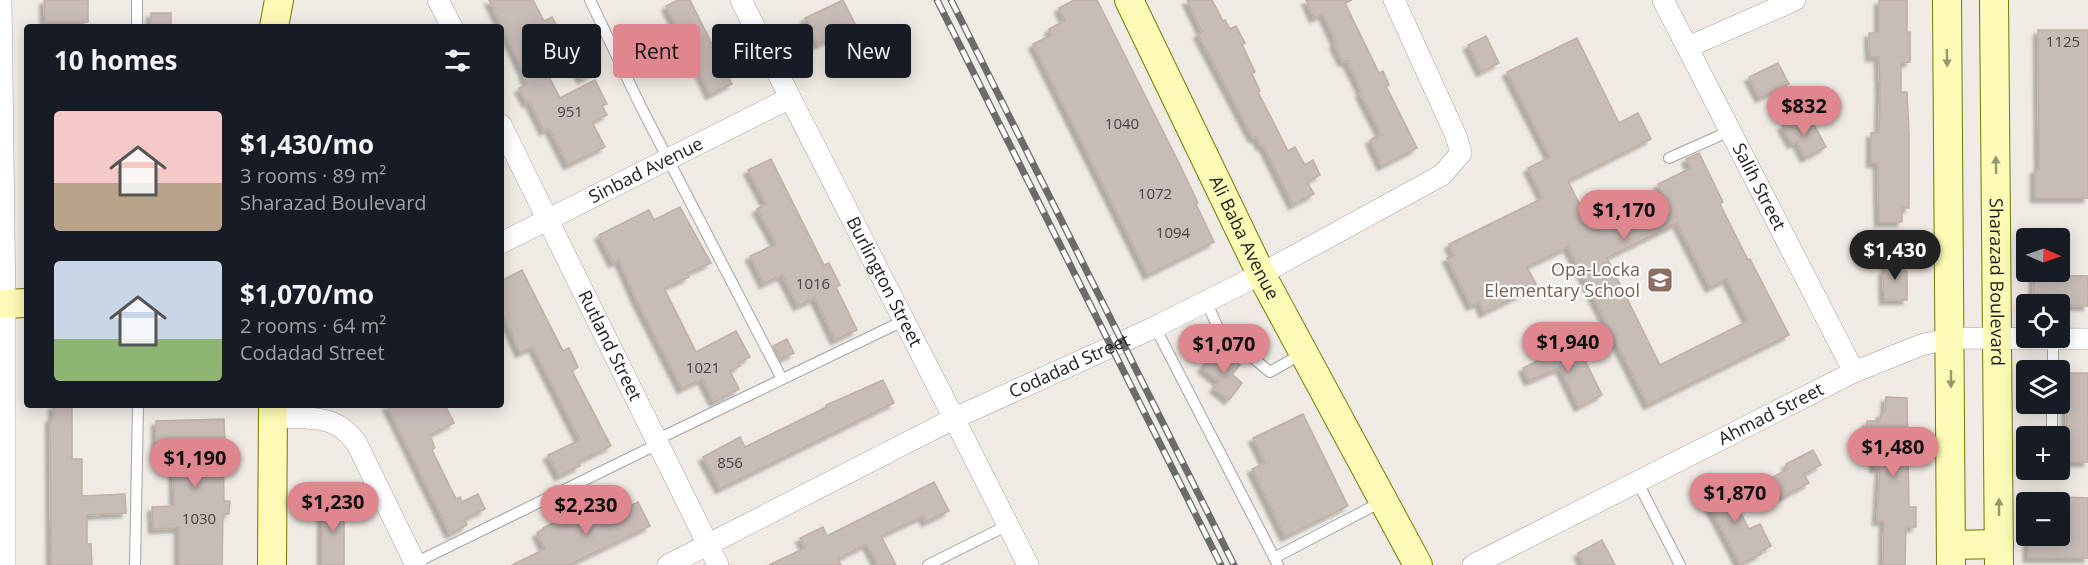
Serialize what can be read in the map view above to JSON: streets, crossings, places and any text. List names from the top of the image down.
{
  "streets": {
    "street": [
      "Sinbad Avenue",
      "Salih Street",
      "Ali Baba Avenue",
      "Sharazad Boulevard",
      "Burlington Street",
      "Rutland Street",
      "Codadad Street",
      "Ahmad Street"
    ]
  },
  "crossings": [
    ["Sinbad Avenue", "Burlington Street"],
    ["Sinbad Avenue", "Rutland Street"],
    ["Salih Street", "Ahmad Street"],
    ["Ali Baba Avenue", "Codadad Street"],
    ["Sharazad Boulevard", "Ahmad Street"],
    ["Burlington Street", "Codadad Street"],
    ["Rutland Street", "Codadad Street"]
  ],
  "places": {
    "school or university": ["Opa-Locka Elementary School"]
  },
  "house_numbers": [
    "1125",
    "951",
    "1040",
    "1072",
    "1094",
    "1016",
    "1021",
    "856",
    "1030"
  ],
  "north": "right",
  "page": {
    "chip": [
      "Buy",
      "Rent",
      "Filters",
      "New"
    ],
    "heading": "10 homes",
    "price": [
      "$832",
      "$1,170",
      "$1,430",
      "$1,940",
      "$1,070",
      "$1,480",
      "$1,190",
      "$1,870",
      "$1,230",
      "$2,230"
    ],
    "list": [
      {
        "name": "$1,430/mo",
        "note": "3 rooms · 89 m² · Sharazad Boulevard"
      },
      {
        "name": "$1,070/mo",
        "note": "2 rooms · 64 m² · Codadad Street"
      }
    ],
    "map_buttons": ["+", "−"]
  }
}
